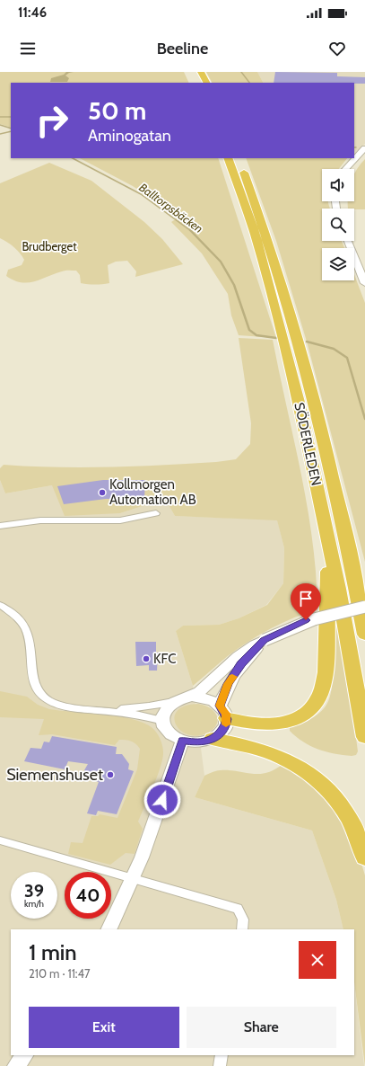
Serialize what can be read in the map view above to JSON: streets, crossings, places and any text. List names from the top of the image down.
{
  "streets": {
    "highway": ["SÖDERLEDEN"]
  },
  "water": ["Balltorpsbäcken"],
  "parks": ["Brudberget"],
  "places": ["Kollmorgen Automation AB", "KFC", "Siemenshuset"],
  "page": {
    "status": "11:46",
    "header": "Beeline",
    "turn": ["50 m", "Aminogatan"],
    "speed": "39 km/h",
    "limit": "40",
    "heading": ["1 min", "210 m · 11:47"],
    "buttons": ["Exit", "Share"]
  }
}
